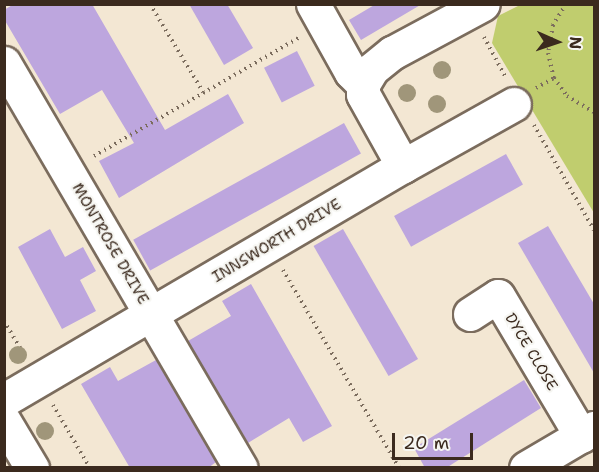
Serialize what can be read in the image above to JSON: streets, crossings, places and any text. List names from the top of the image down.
{
  "streets": {
    "street": ["INNSWORTH DRIVE", "MONTROSE DRIVE", "DYCE CLOSE"]
  },
  "crossings": [
    ["INNSWORTH DRIVE", "MONTROSE DRIVE"]
  ],
  "scale_bar": "20 m",
  "north": "right"
}
